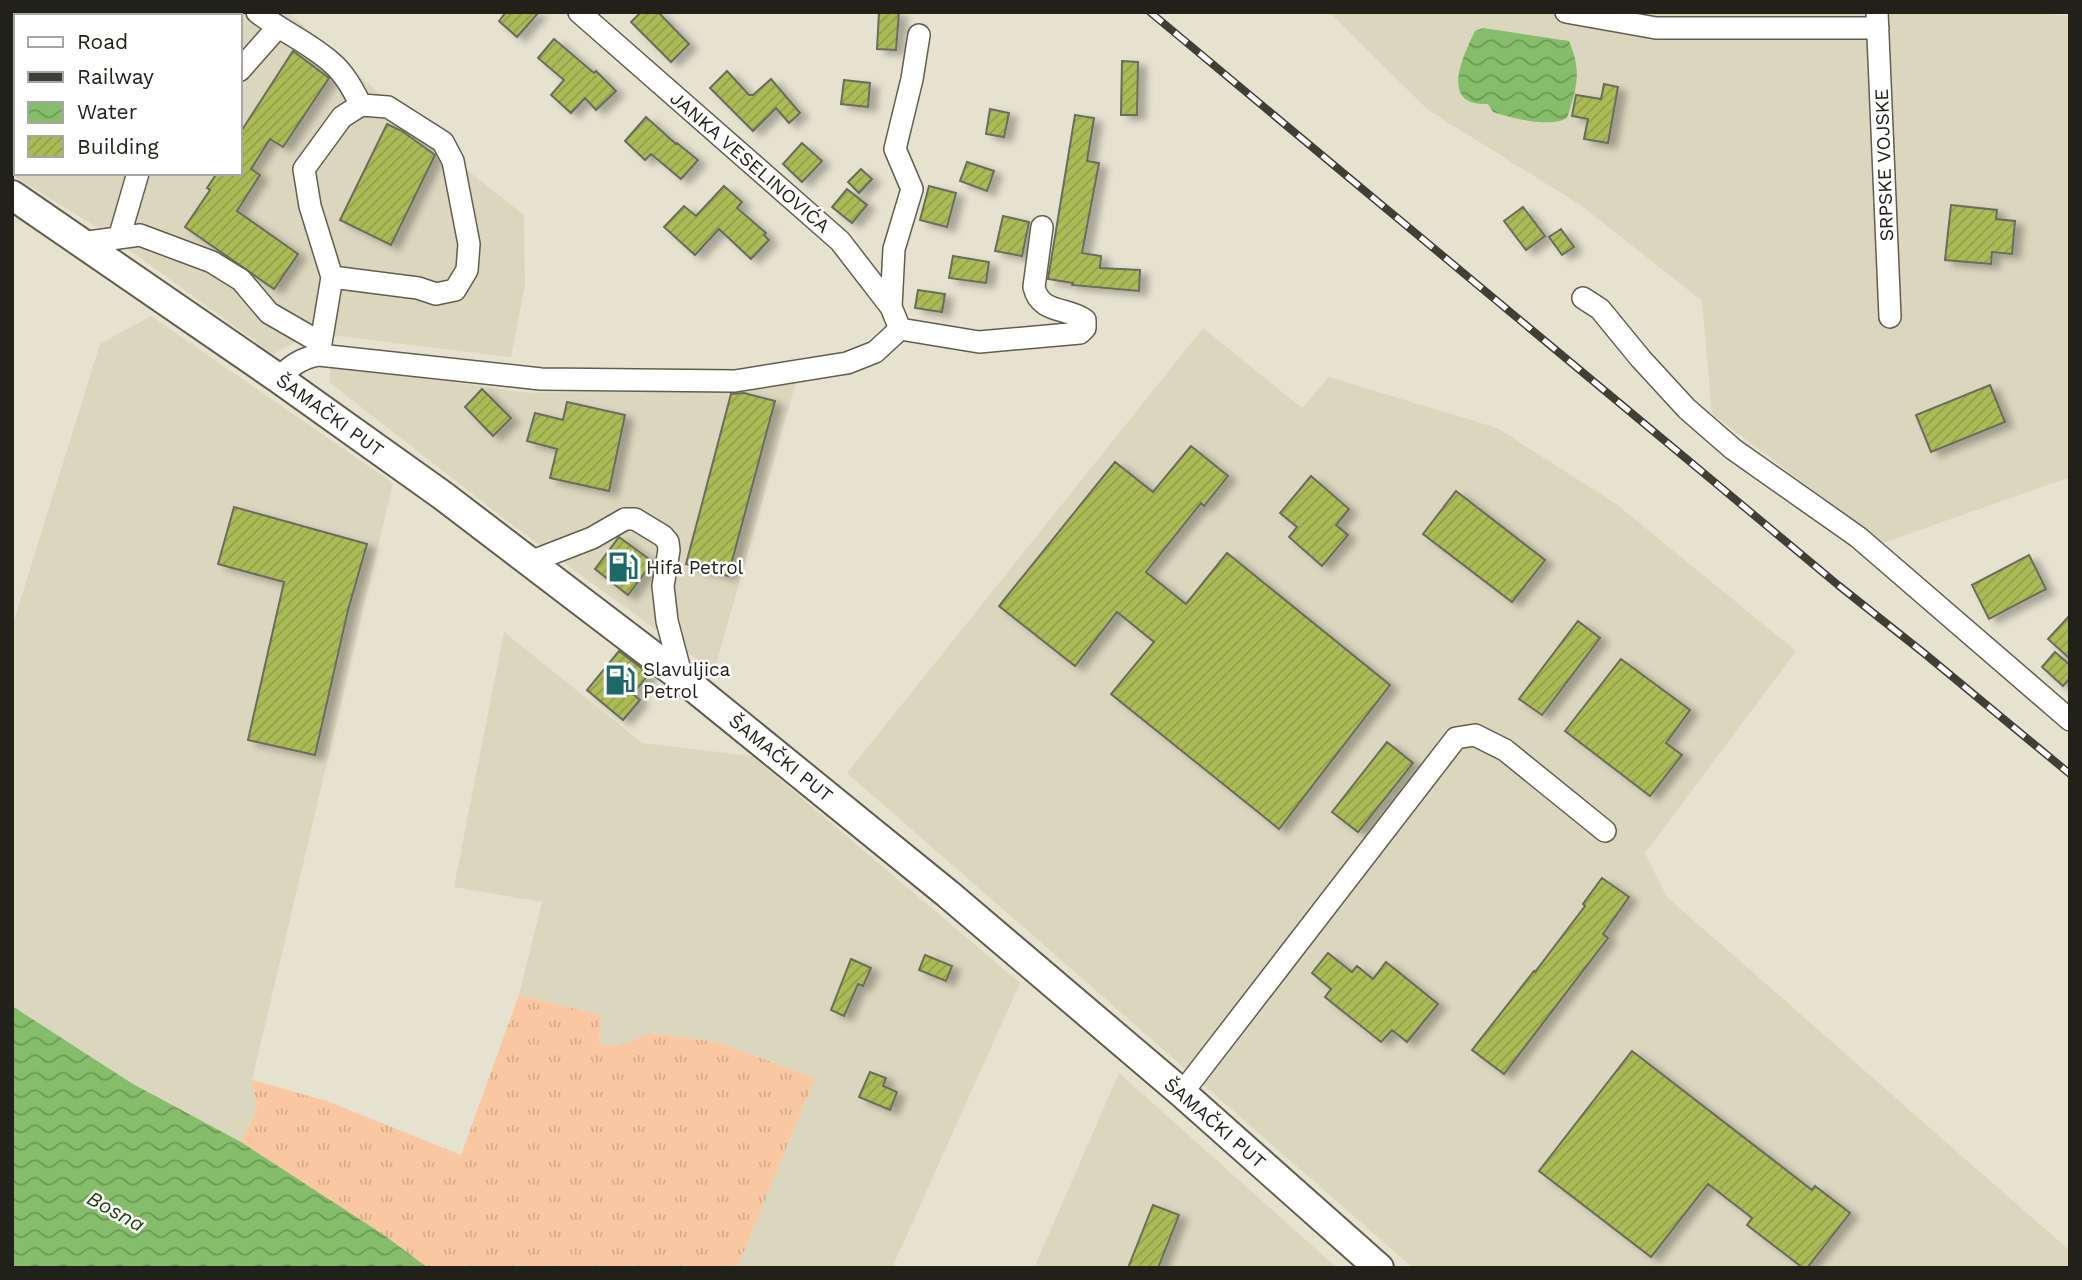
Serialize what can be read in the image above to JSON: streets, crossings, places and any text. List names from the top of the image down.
{
  "streets": {
    "main road": ["ŠAMAČKI PUT"],
    "street": ["JANKA VESELINOVIĆA", "SRPSKE VOJSKE"]
  },
  "water": ["Bosna"],
  "places": {
    "fuel station": ["Hifa Petrol", "Slavuljica Petrol"]
  },
  "legend": [
    "Road",
    "Railway",
    "Water",
    "Building"
  ]
}
